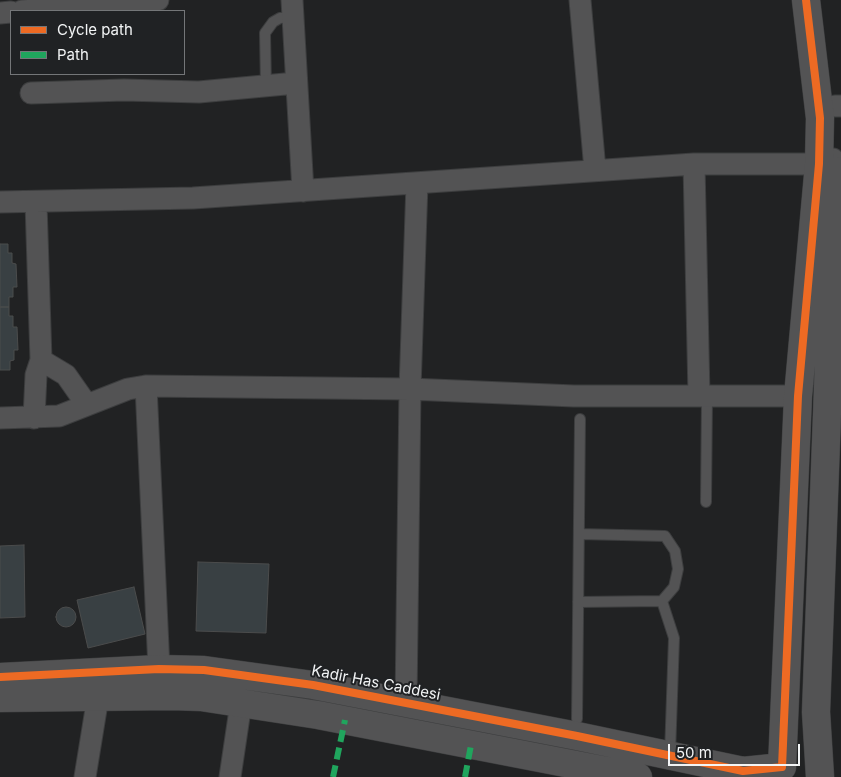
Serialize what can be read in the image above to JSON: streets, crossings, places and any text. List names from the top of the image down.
{
  "streets": {
    "street": ["Kadir Has Caddesi"]
  },
  "legend": ["Cycle path", "Path"],
  "scale_bar": "50 m"
}
